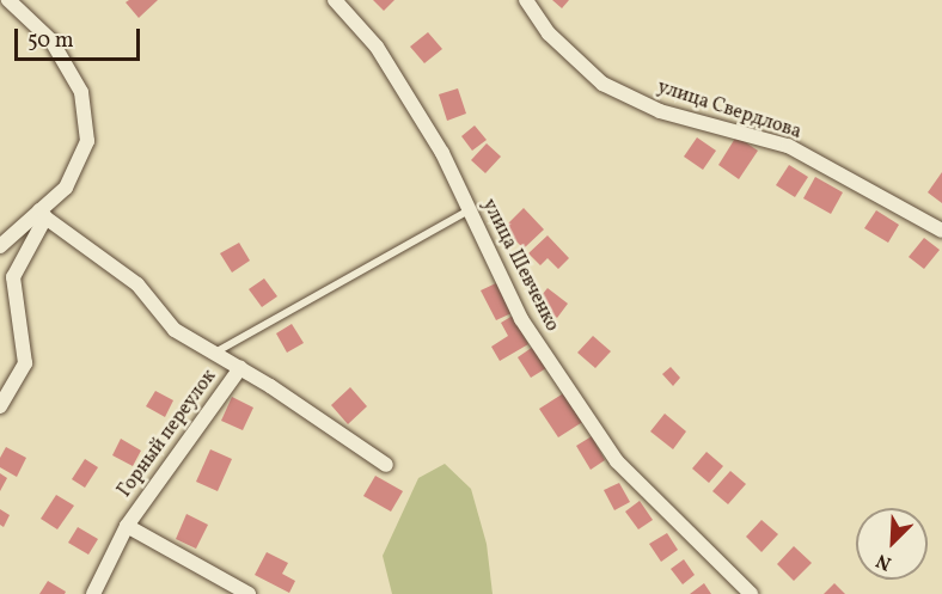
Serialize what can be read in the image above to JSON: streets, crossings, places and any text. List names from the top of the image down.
{
  "streets": {
    "street": ["улица Свердлова", "улица Шевченко", "Горный переулок"]
  },
  "scale_bar": "50 m",
  "north": "bottom left"
}
